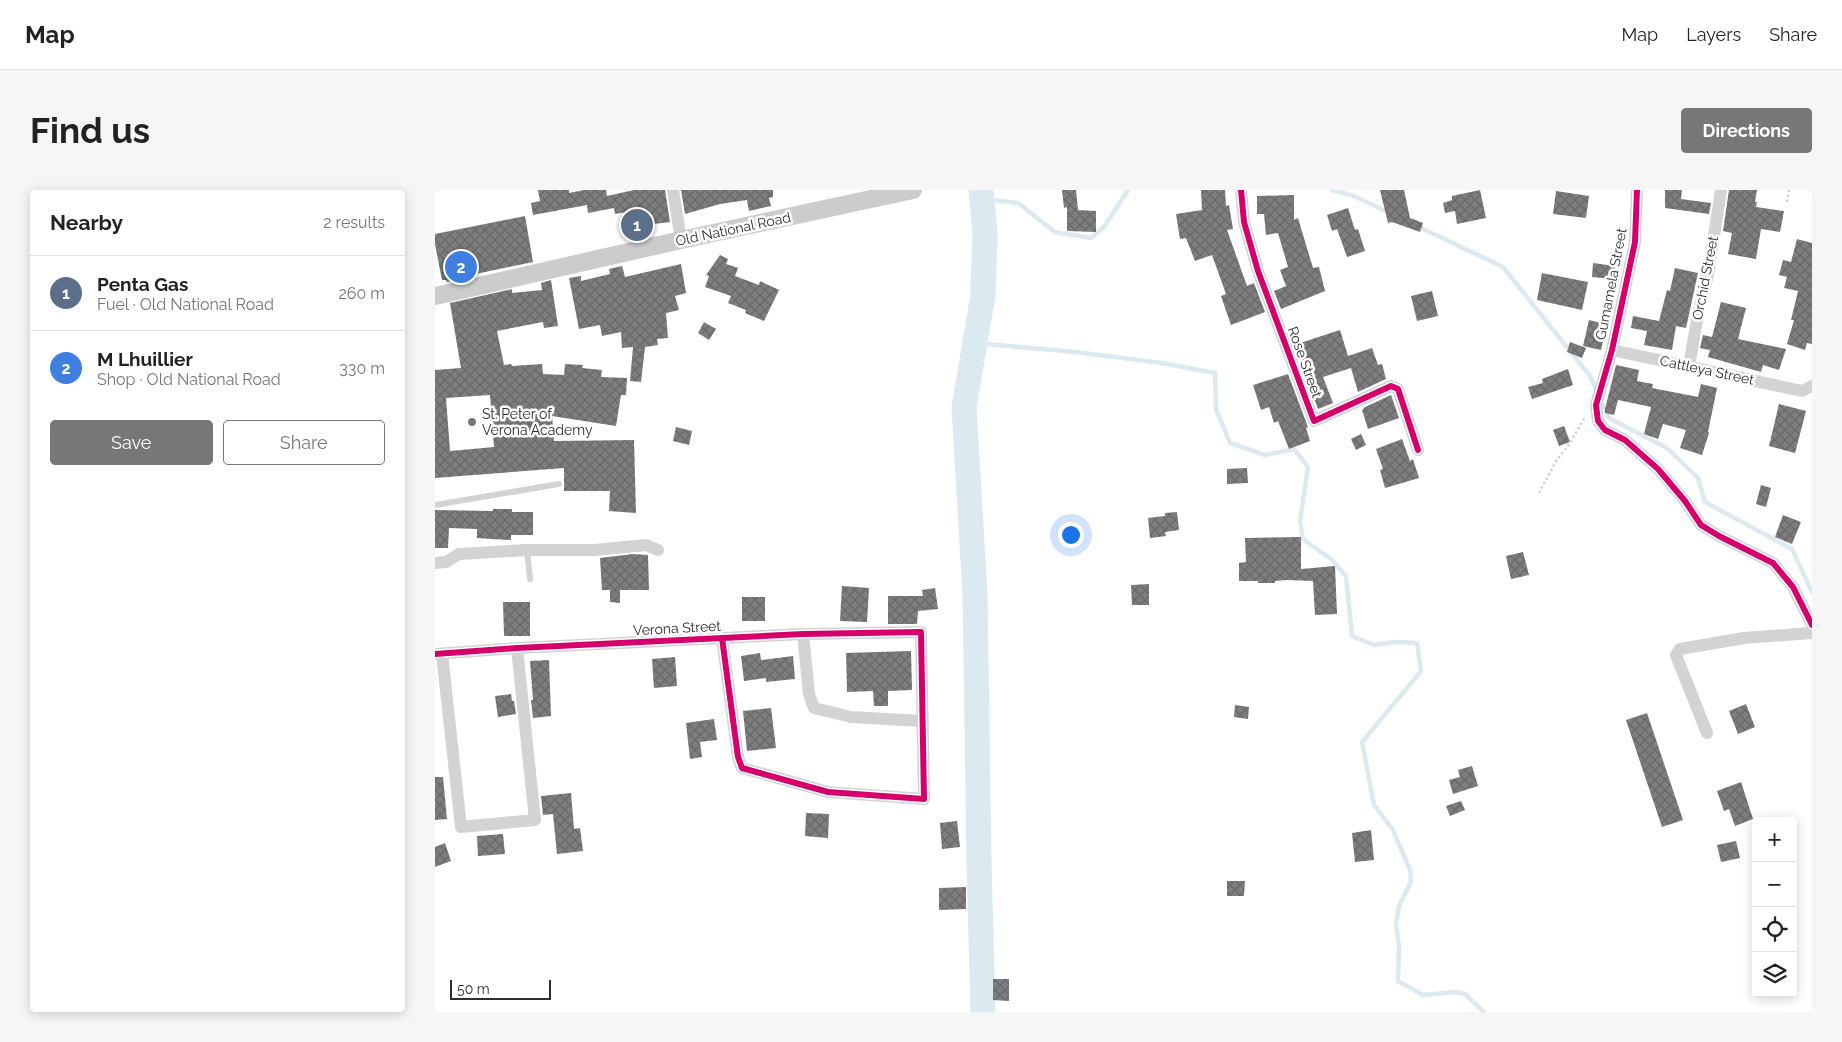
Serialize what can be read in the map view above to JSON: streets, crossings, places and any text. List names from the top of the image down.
{
  "streets": {
    "main road": ["Old National Road"],
    "street": [
      "Orchid Street",
      "Gumamela Street",
      "Rose Street",
      "Cattleya Street",
      "Verona Street"
    ]
  },
  "crossings": [
    ["Orchid Street", "Cattleya Street"],
    ["Gumamela Street", "Cattleya Street"]
  ],
  "places": ["St. Peter of Verona Academy"],
  "scale_bar": "50 m",
  "page": {
    "header": "Map",
    "nav": ["Map", "Layers", "Share"],
    "buttons": [
      "Directions",
      ["Save", "Share"]
    ],
    "title": "Find us",
    "heading": ["Nearby", "2 results"],
    "pins": ["1", "2"],
    "list": [
      {
        "mark": "1",
        "name": "Penta Gas",
        "note": "Fuel · Old National Road",
        "value": "260 m"
      },
      {
        "mark": "2",
        "name": "M Lhuillier",
        "note": "Shop · Old National Road",
        "value": "330 m"
      }
    ],
    "map_buttons": ["+", "−"],
    "scale": "50 m"
  }
}
